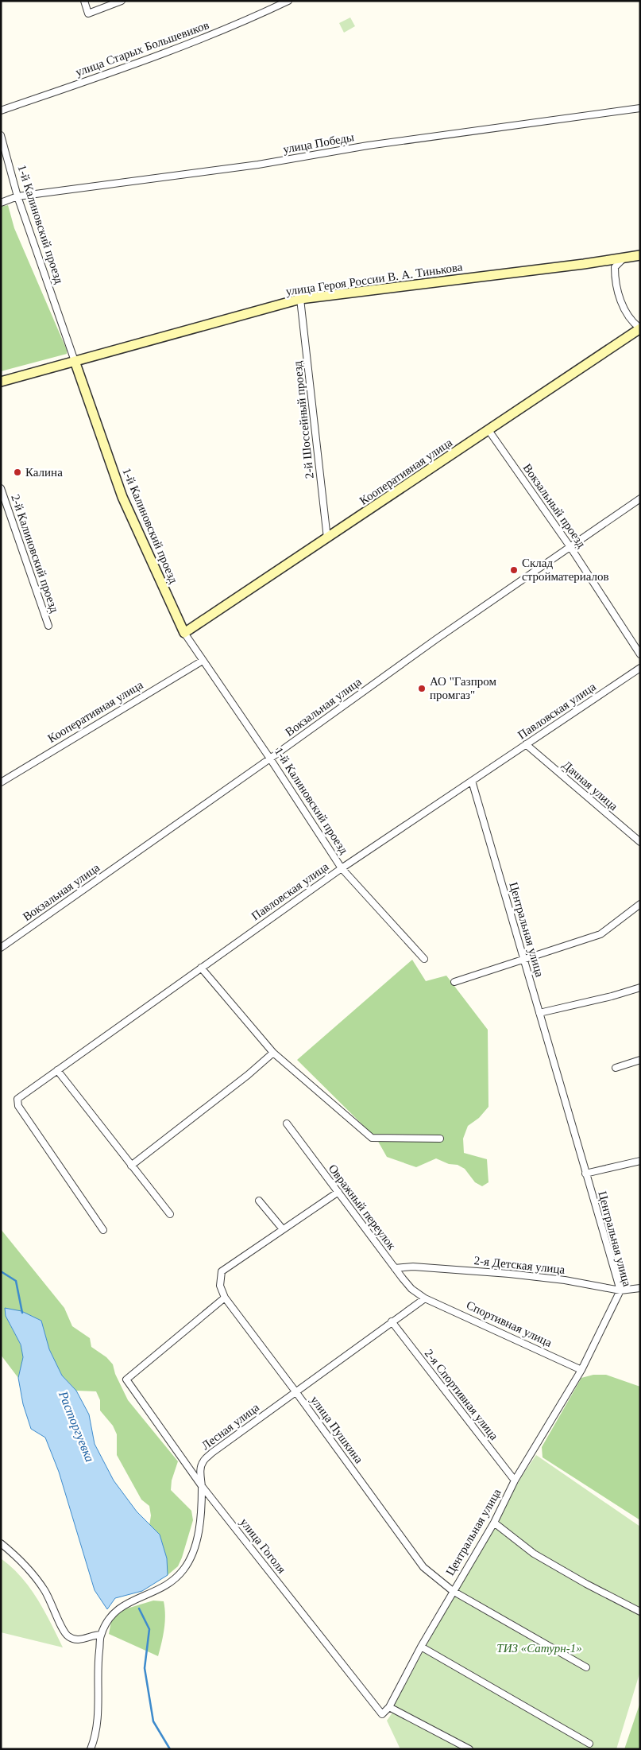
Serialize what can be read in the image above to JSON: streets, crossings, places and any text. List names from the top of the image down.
{
  "streets": {
    "street": [
      "улица Старых Большевиков",
      "улица Победы",
      "1-й Калиновский проезд",
      "улица Героя России В. А. Тинькова",
      "2-й Шоссейный проезд",
      "Кооперативная улица",
      "Вокзальный проезд",
      "2-й Калиновский проезд",
      "Вокзальная улица",
      "Павловская улица",
      "Дачная улица",
      "Центральная улица",
      "Овражный переулок",
      "2-я Детская улица",
      "Спортивная улица",
      "2-я Спортивная улица",
      "Лесная улица",
      "улица Пушкина",
      "улица Гоголя"
    ]
  },
  "crossings": [
    ["улица Победы", "1-й Калиновский проезд"],
    ["1-й Калиновский проезд", "улица Героя России В. А. Тинькова"],
    ["1-й Калиновский проезд", "Кооперативная улица"],
    ["1-й Калиновский проезд", "Вокзальная улица"],
    ["1-й Калиновский проезд", "Павловская улица"],
    ["улица Героя России В. А. Тинькова", "2-й Шоссейный проезд"],
    ["2-й Шоссейный проезд", "Кооперативная улица"],
    ["Кооперативная улица", "Вокзальный проезд"],
    ["Вокзальный проезд", "Вокзальная улица"],
    ["Павловская улица", "Дачная улица"],
    ["Павловская улица", "Центральная улица"],
    ["Центральная улица", "2-я Детская улица"],
    ["Центральная улица", "Спортивная улица"],
    ["Центральная улица", "2-я Спортивная улица"],
    ["Центральная улица", "улица Пушкина"],
    ["Центральная улица", "улица Гоголя"],
    ["Овражный переулок", "2-я Детская улица"],
    ["Овражный переулок", "Спортивная улица"],
    ["Овражный переулок", "Лесная улица"],
    ["Спортивная улица", "Лесная улица"],
    ["2-я Спортивная улица", "Лесная улица"],
    ["Лесная улица", "улица Пушкина"],
    ["Лесная улица", "улица Гоголя"],
    ["улица Пушкина", "улица Гоголя"]
  ],
  "water": ["Расторгуевка"],
  "parks": ["ТИЗ «Сатурн-1»"],
  "places": ["Калина", "Склад стройматериалов", "АО \"Газпром промгаз\""]
}
